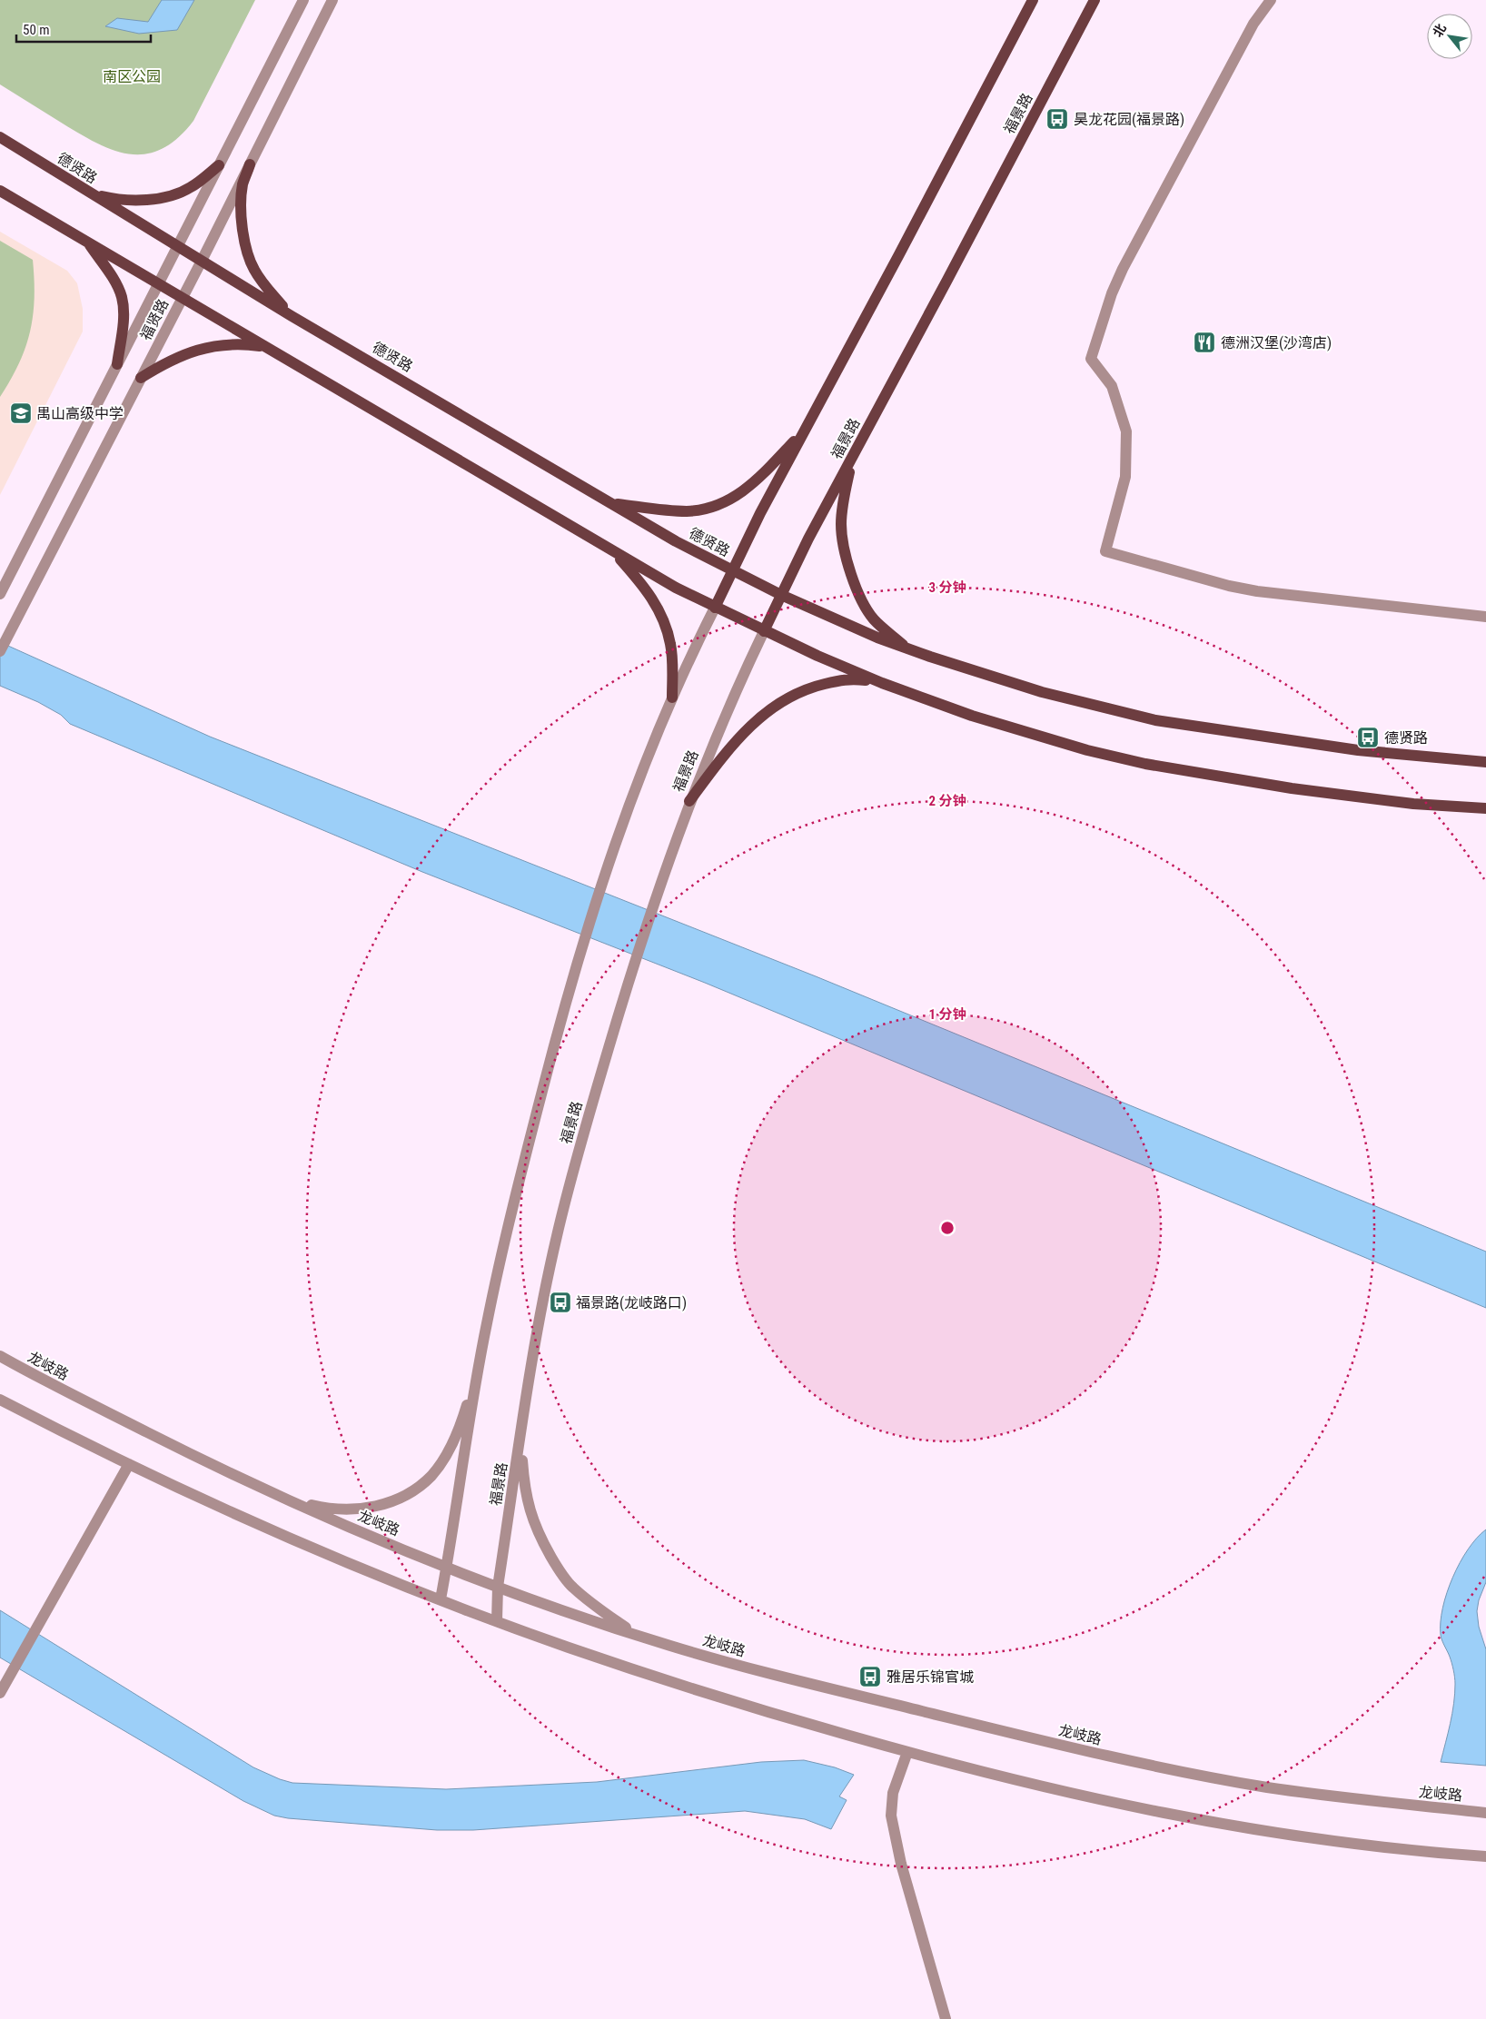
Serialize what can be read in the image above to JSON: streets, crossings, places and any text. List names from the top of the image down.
{
  "streets": {
    "main road": ["福景路", "德贤路"],
    "street": ["福贤路", "龙岐路"]
  },
  "crossings": [
    ["福景路", "德贤路"],
    ["福景路", "龙岐路"],
    ["德贤路", "福贤路"]
  ],
  "parks": ["南区公园"],
  "places": {
    "bus stop": [
      "昊龙花园(福景路)",
      "德贤路",
      "福景路(龙岐路口)",
      "雅居乐锦官城"
    ],
    "restaurant": ["德洲汉堡(沙湾店)"],
    "school or university": ["禺山高级中学"]
  },
  "scale_bar": "50 m",
  "north": "top left",
  "rings": ["3 分钟", "2 分钟", "1 分钟"]
}
